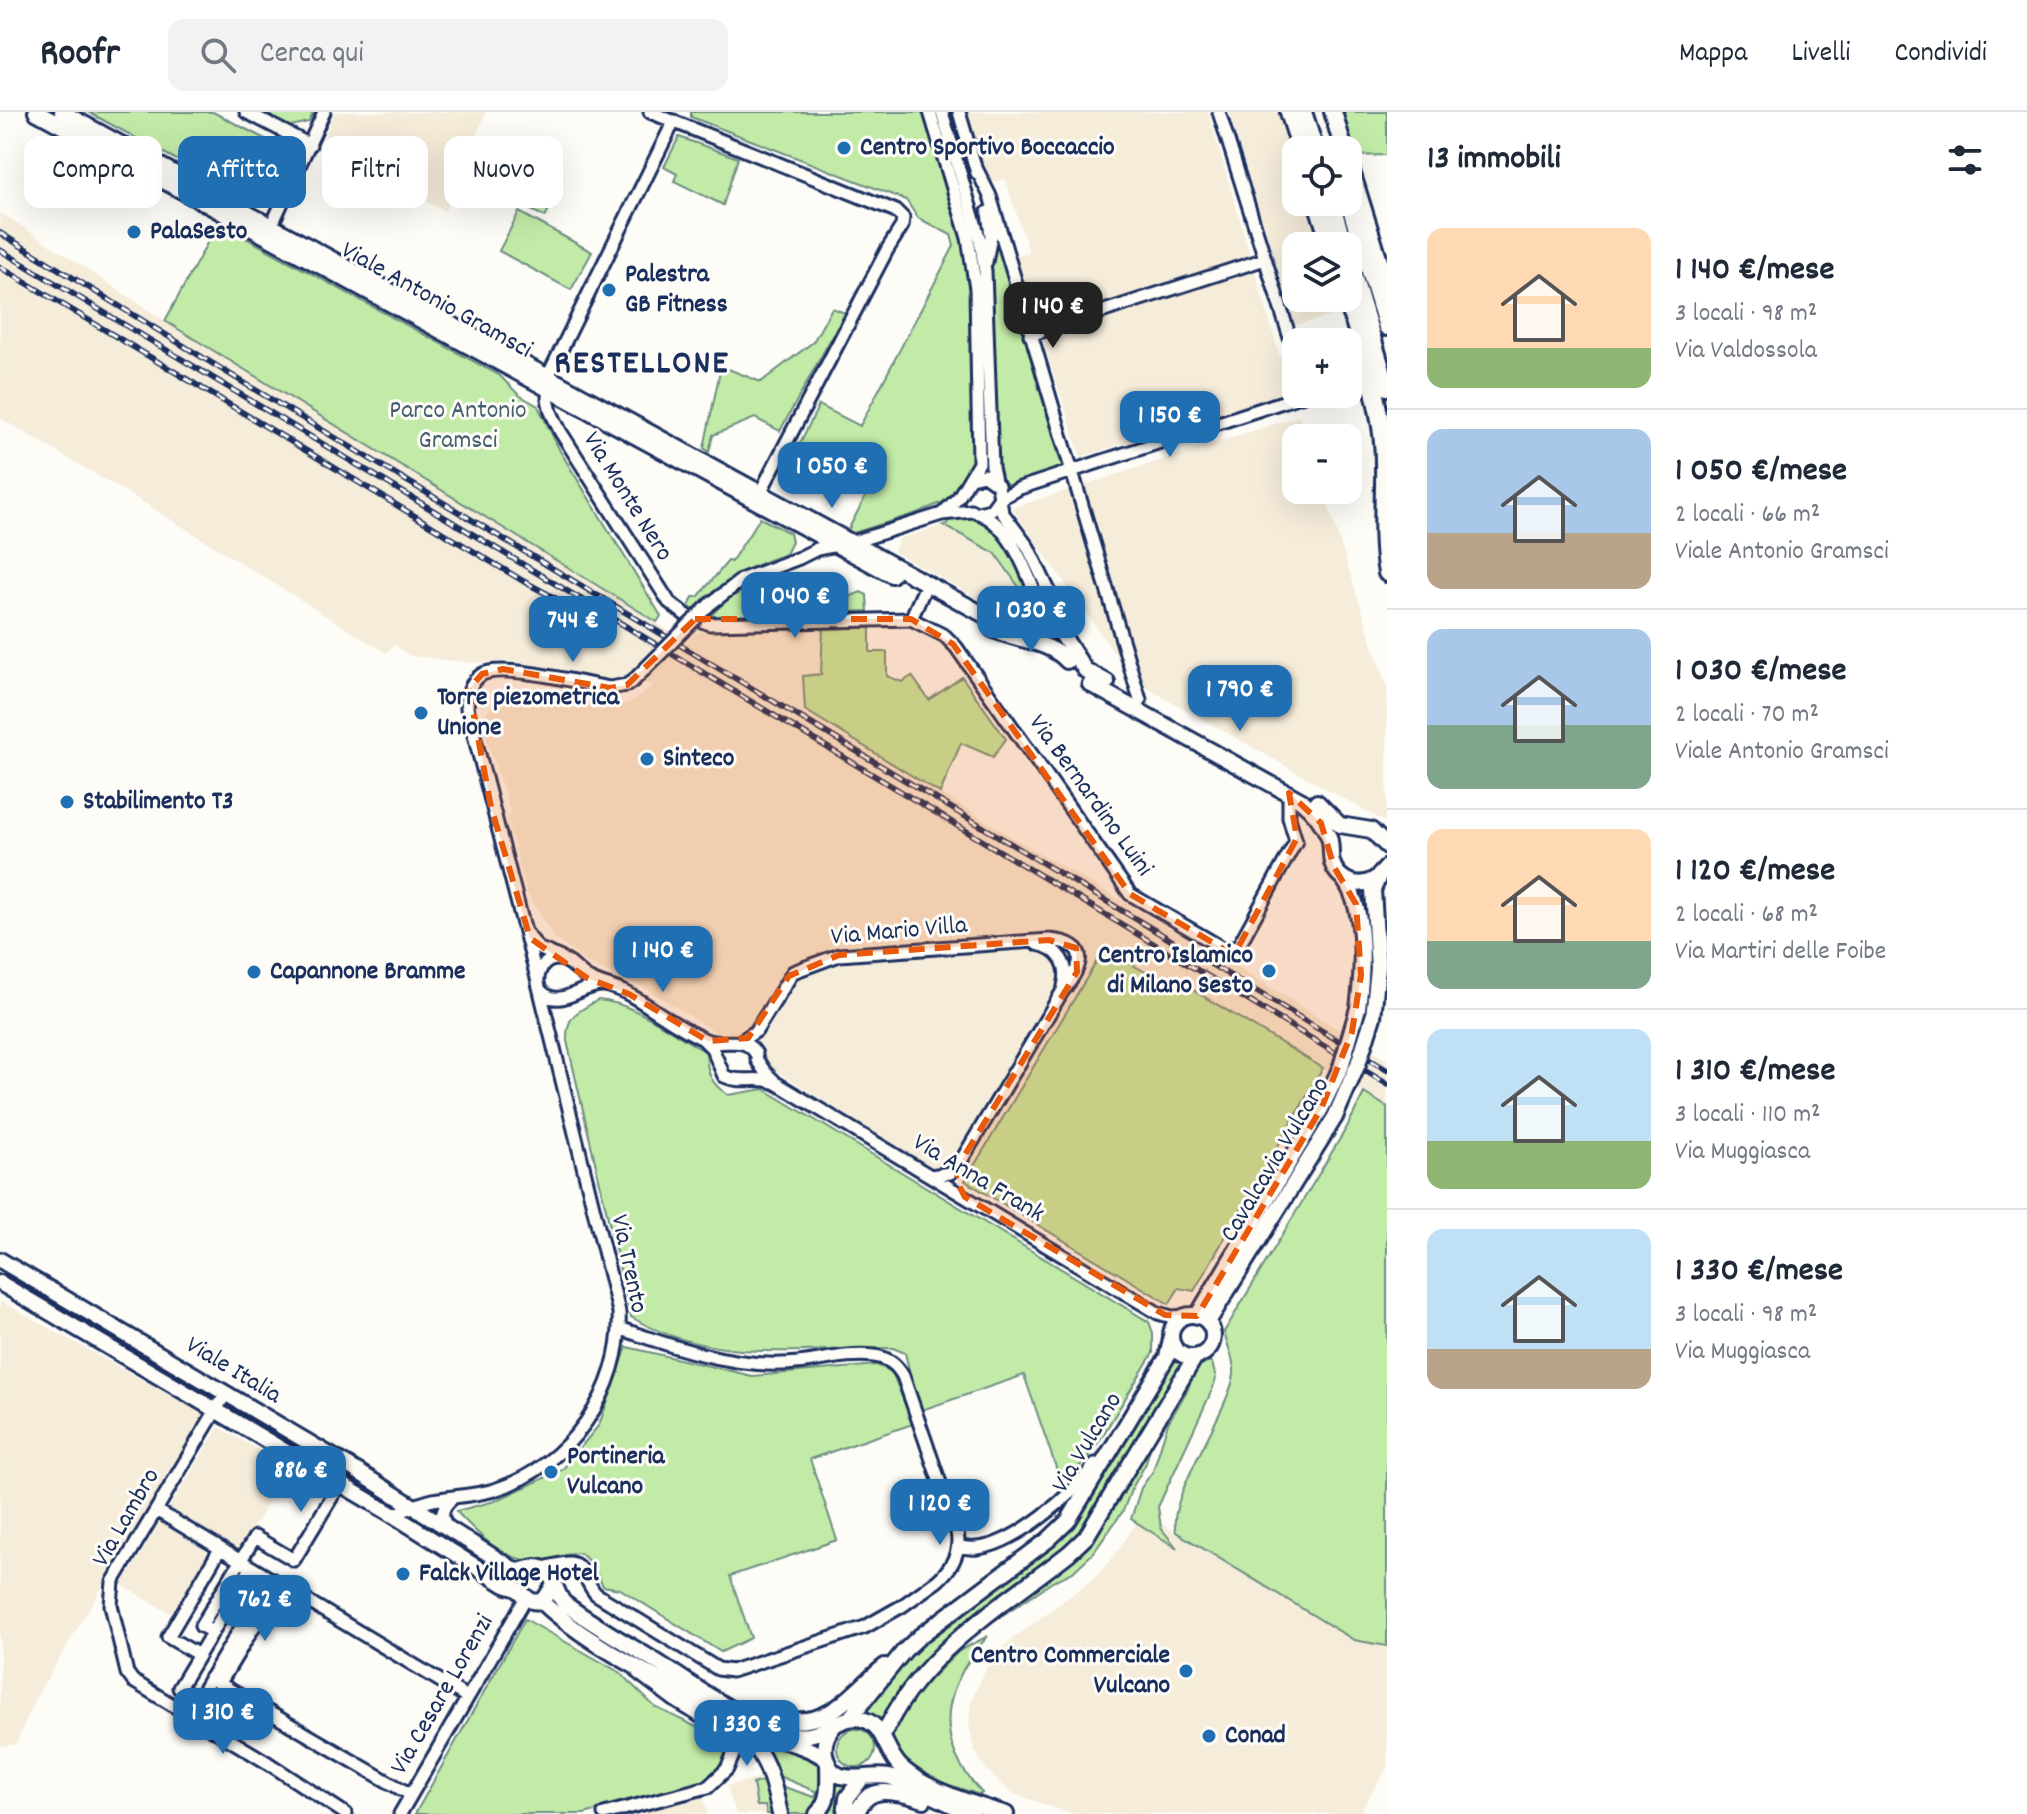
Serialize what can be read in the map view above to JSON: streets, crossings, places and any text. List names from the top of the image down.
{
  "streets": {
    "main road": [
      "Viale Antonio Gramsci",
      "Cavalcavia Vulcano",
      "Viale Italia",
      "Via Vulcano"
    ],
    "street": [
      "Via Monte Nero",
      "Via Bernardino Luini",
      "Via Mario Villa",
      "Via Anna Frank",
      "Via Trento",
      "Via Lambro",
      "Via Cesare Lorenzi"
    ]
  },
  "crossings": [
    ["Viale Antonio Gramsci", "Via Monte Nero"],
    ["Viale Antonio Gramsci", "Via Bernardino Luini"],
    ["Viale Antonio Gramsci", "Cavalcavia Vulcano"],
    ["Viale Antonio Gramsci", "Via Trento"],
    ["Via Monte Nero", "Via Bernardino Luini"],
    ["Via Mario Villa", "Via Anna Frank"],
    ["Cavalcavia Vulcano", "Via Anna Frank"],
    ["Cavalcavia Vulcano", "Via Vulcano"],
    ["Via Anna Frank", "Via Vulcano"],
    ["Via Trento", "Viale Italia"],
    ["Viale Italia", "Via Lambro"],
    ["Viale Italia", "Via Cesare Lorenzi"]
  ],
  "districts": ["RESTELLONE"],
  "parks": ["Parco Antonio Gramsci"],
  "places": [
    "Centro Sportivo Boccaccio",
    "PalaSesto",
    "Palestra GB Fitness",
    "Torre piezometrica Unione",
    "Sinteco",
    "Stabilimento T3",
    "Centro Islamico di Milano Sesto",
    "Capannone Bramme",
    "Portineria Vulcano",
    "Falck Village Hotel",
    "Centro Commerciale Vulcano",
    "Conad"
  ],
  "page": {
    "header": "Roofr",
    "search": "Cerca qui",
    "nav": ["Mappa", "Livelli", "Condividi"],
    "heading": "13 immobili",
    "map_buttons": ["+", "−"],
    "chip": [
      "Compra",
      "Affitta",
      "Filtri",
      "Nuovo"
    ],
    "list": [
      {
        "name": "1 140 €/mese",
        "note": "3 locali · 98 m² · Via Valdossola"
      },
      {
        "name": "1 050 €/mese",
        "note": "2 locali · 66 m² · Viale Antonio Gramsci"
      },
      {
        "name": "1 030 €/mese",
        "note": "2 locali · 70 m² · Viale Antonio Gramsci"
      },
      {
        "name": "1 120 €/mese",
        "note": "2 locali · 68 m² · Via Martiri delle Foibe"
      },
      {
        "name": "1 310 €/mese",
        "note": "3 locali · 110 m² · Via Muggiasca"
      },
      {
        "name": "1 330 €/mese",
        "note": "3 locali · 98 m² · Via Muggiasca"
      }
    ],
    "price": [
      "1 140 €",
      "1 150 €",
      "1 050 €",
      "1 040 €",
      "1 030 €",
      "744 €",
      "1 790 €",
      "1 140 €",
      "886 €",
      "1 120 €",
      "762 €",
      "1 310 €",
      "1 330 €"
    ]
  }
}
